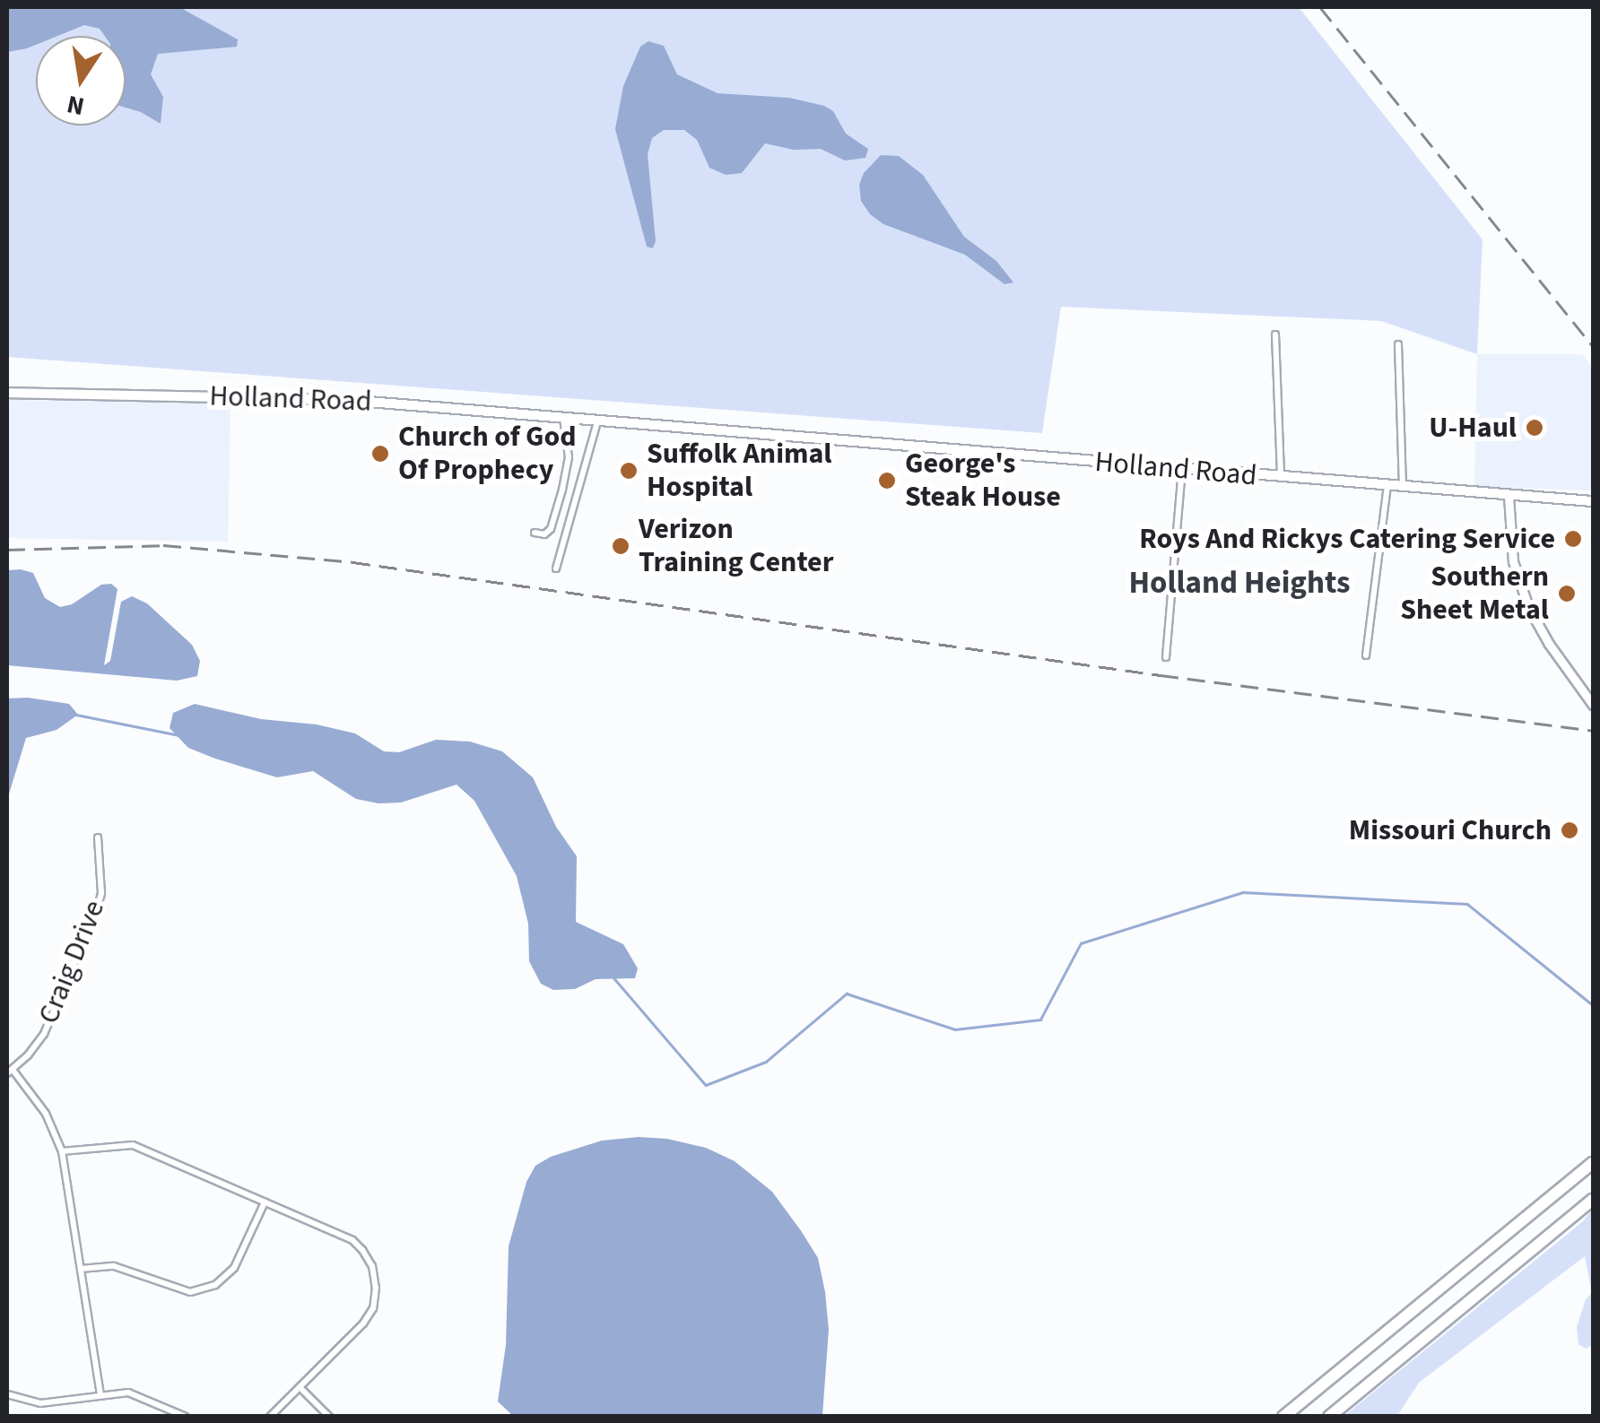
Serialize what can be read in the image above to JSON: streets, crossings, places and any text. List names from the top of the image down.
{
  "streets": {
    "main road": ["Holland Road"],
    "street": ["Craig Drive"]
  },
  "districts": ["Holland Heights"],
  "places": [
    "U-Haul",
    "Church of God Of Prophecy",
    "Suffolk Animal Hospital",
    "George's Steak House",
    "Roys And Rickys Catering Service",
    "Verizon Training Center",
    "Southern Sheet Metal",
    "Missouri Church"
  ],
  "north": "bottom"
}
